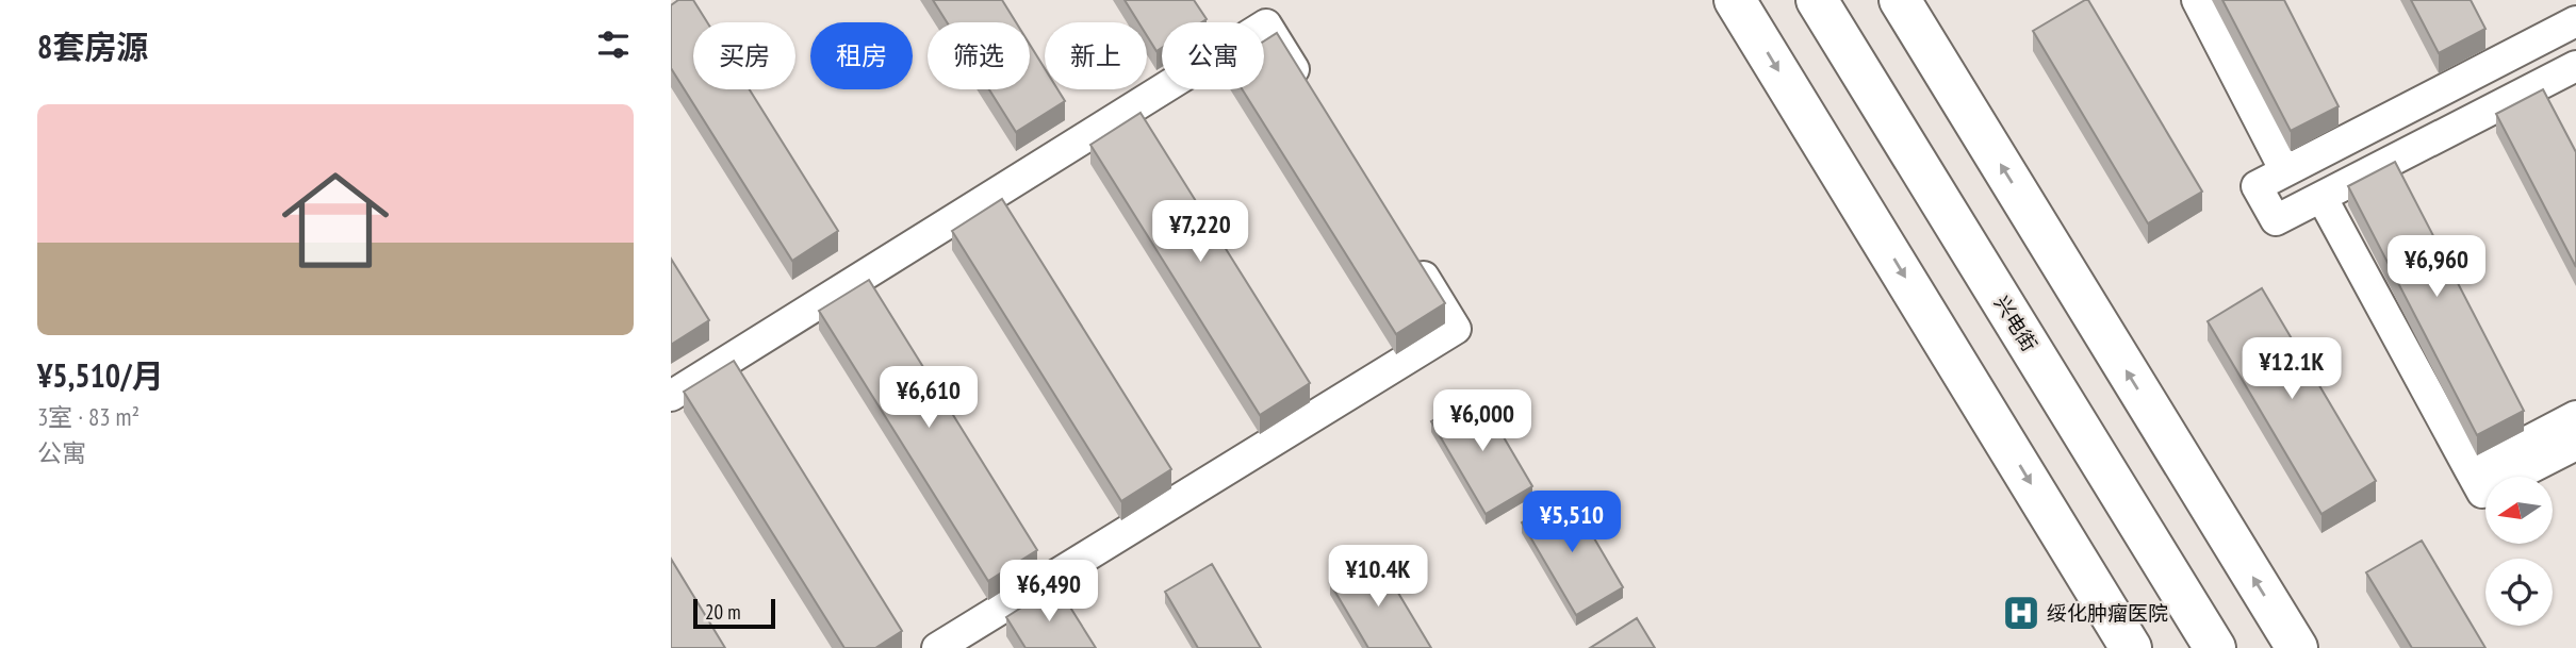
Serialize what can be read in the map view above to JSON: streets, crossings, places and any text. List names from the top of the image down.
{
  "streets": {
    "main road": ["兴电街"]
  },
  "places": {
    "hospital": ["绥化肿瘤医院"]
  },
  "scale_bar": "20 m",
  "north": "left",
  "page": {
    "heading": "8套房源",
    "chip": [
      "买房",
      "租房",
      "筛选",
      "新上",
      "公寓"
    ],
    "list": [
      {
        "name": "¥5,510/月",
        "note": "3室 · 83 m² · 公寓"
      }
    ],
    "price": [
      "¥7,220",
      "¥6,960",
      "¥12.1K",
      "¥6,610",
      "¥6,000",
      "¥5,510",
      "¥10.4K",
      "¥6,490"
    ],
    "scale": "20 m"
  }
}
